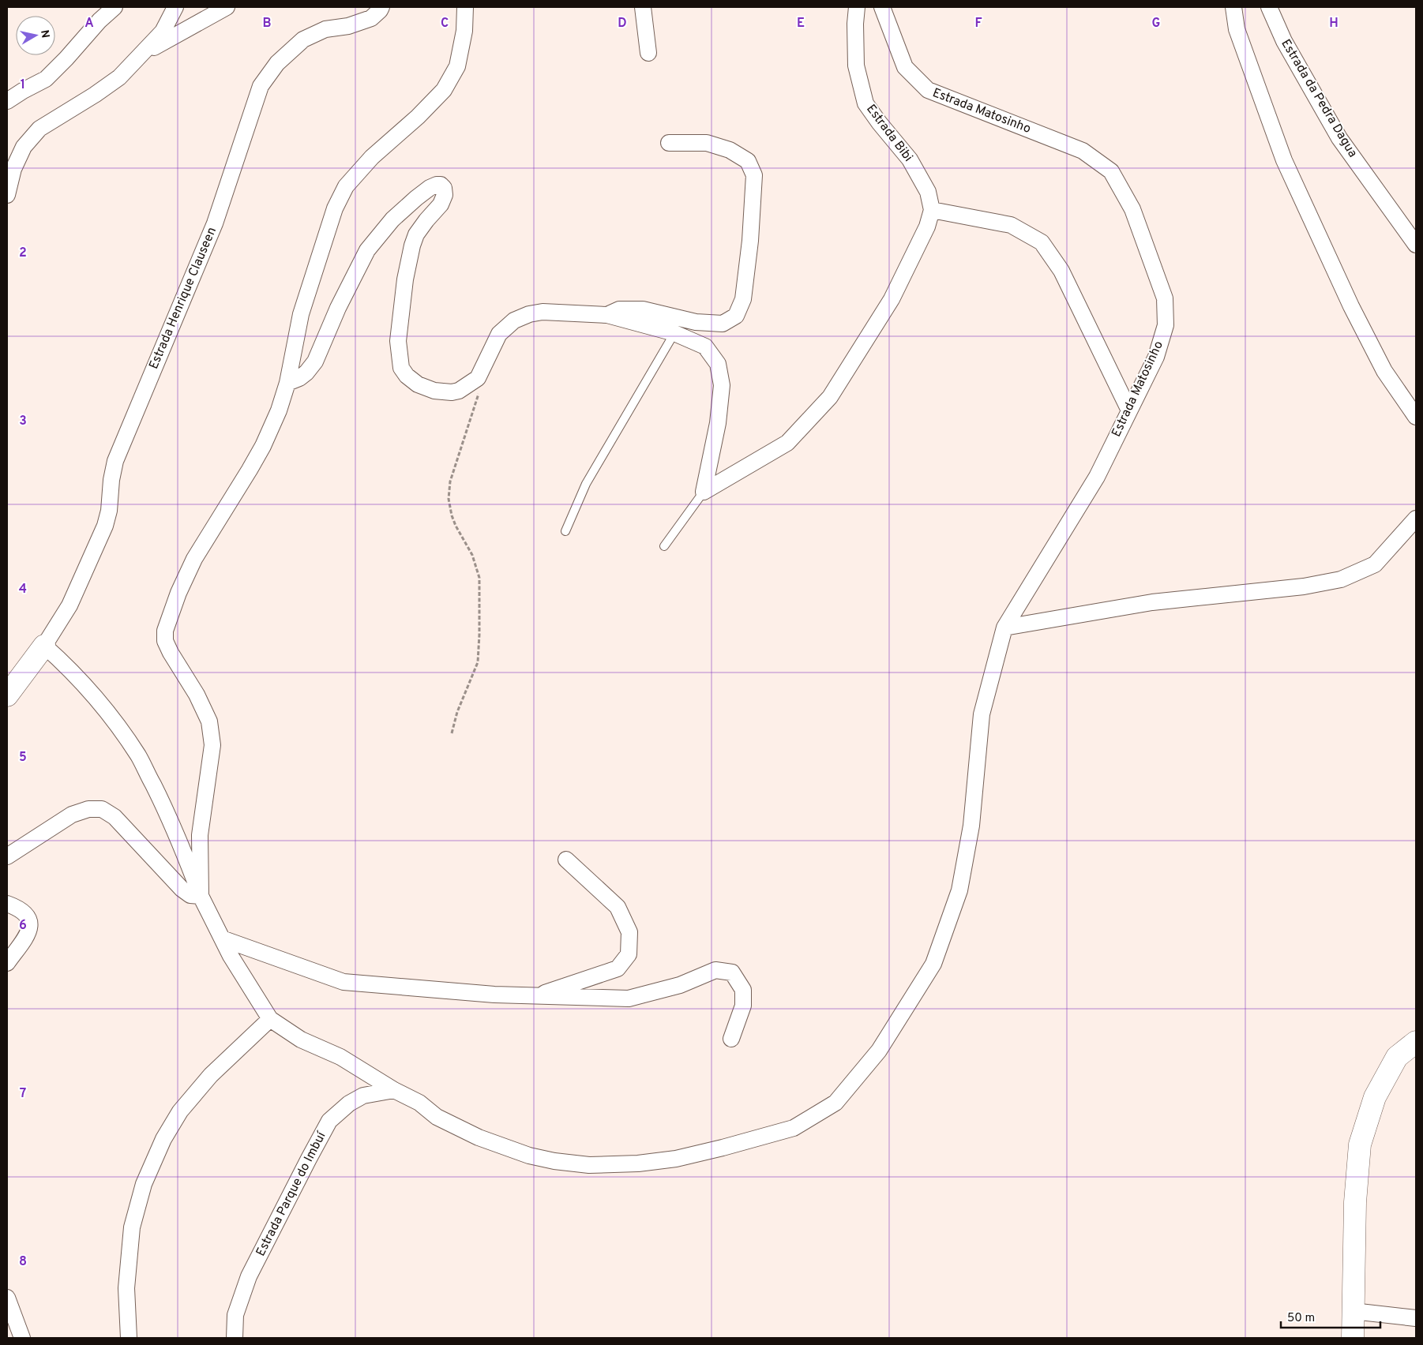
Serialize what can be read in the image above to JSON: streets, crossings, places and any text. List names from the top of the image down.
{
  "streets": {
    "street": [
      "Estrada da Pedra Dagua",
      "Estrada Matosinho",
      "Estrada Bibi",
      "Estrada Henrique Clauseen",
      "Estrada Parque do Imbuí"
    ]
  },
  "crossings": [
    ["Estrada Matosinho", "Estrada Parque do Imbuí"]
  ],
  "scale_bar": "50 m",
  "north": "right",
  "grid": {
    "columns": [
      "A",
      "B",
      "C",
      "D",
      "E",
      "F",
      "G",
      "H"
    ],
    "rows": [
      "1",
      "2",
      "3",
      "4",
      "5",
      "6",
      "7",
      "8"
    ]
  }
}
